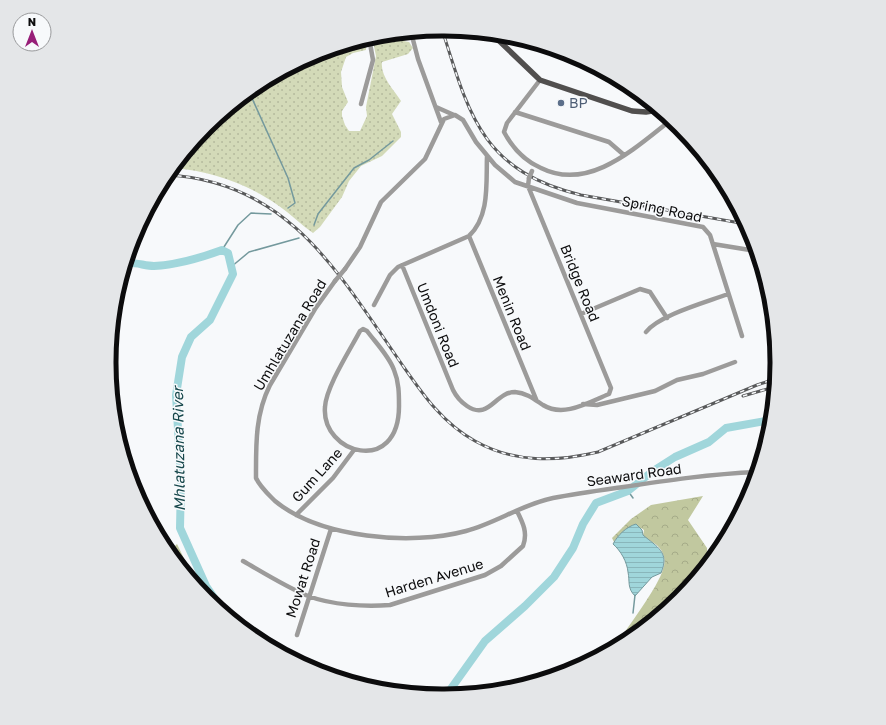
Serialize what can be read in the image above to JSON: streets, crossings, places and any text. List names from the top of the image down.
{
  "streets": {
    "street": [
      "Spring Road",
      "Bridge Road",
      "Menin Road",
      "Umdoni Road",
      "Umhlatuzana Road",
      "Gum Lane",
      "Seaward Road",
      "Mowat Road",
      "Harden Avenue"
    ]
  },
  "crossings": [
    ["Spring Road", "Bridge Road"],
    ["Menin Road", "Umdoni Road"],
    ["Umhlatuzana Road", "Gum Lane"],
    ["Umhlatuzana Road", "Seaward Road"],
    ["Umhlatuzana Road", "Mowat Road"],
    ["Umhlatuzana Road", "Harden Avenue"],
    ["Seaward Road", "Harden Avenue"],
    ["Mowat Road", "Harden Avenue"]
  ],
  "water": ["Mhlatuzana River"],
  "places": ["BP"],
  "north": "top"
}
